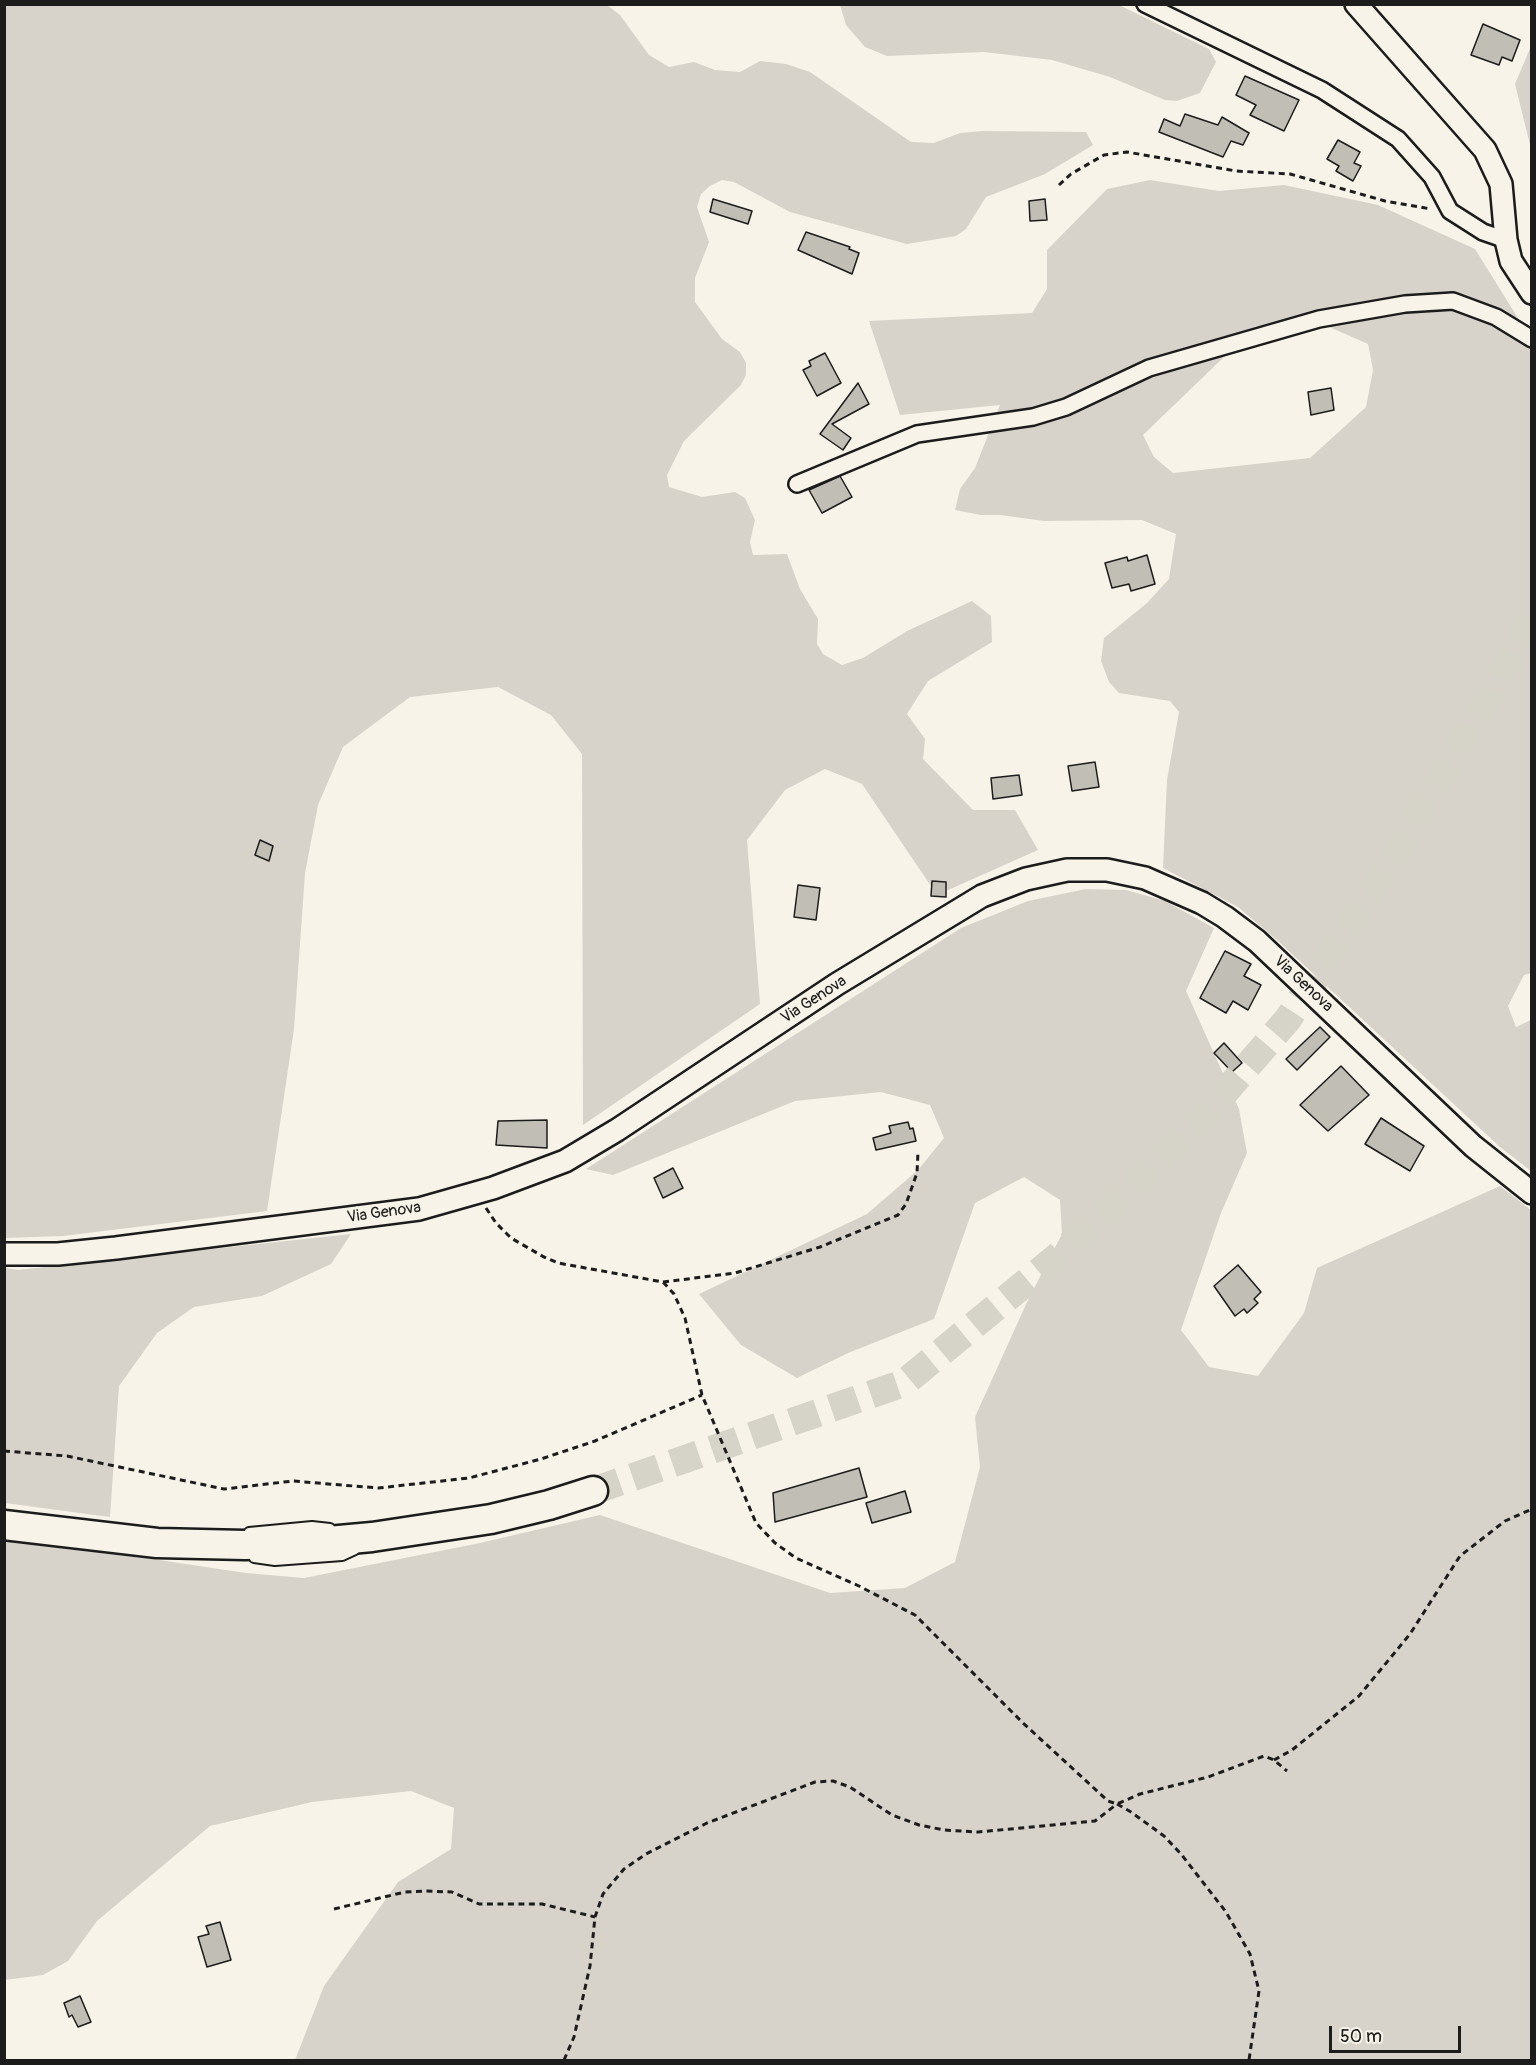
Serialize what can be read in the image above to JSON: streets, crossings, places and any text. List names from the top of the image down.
{
  "streets": {
    "main road": ["Via Genova"]
  },
  "scale_bar": "50 m"
}
